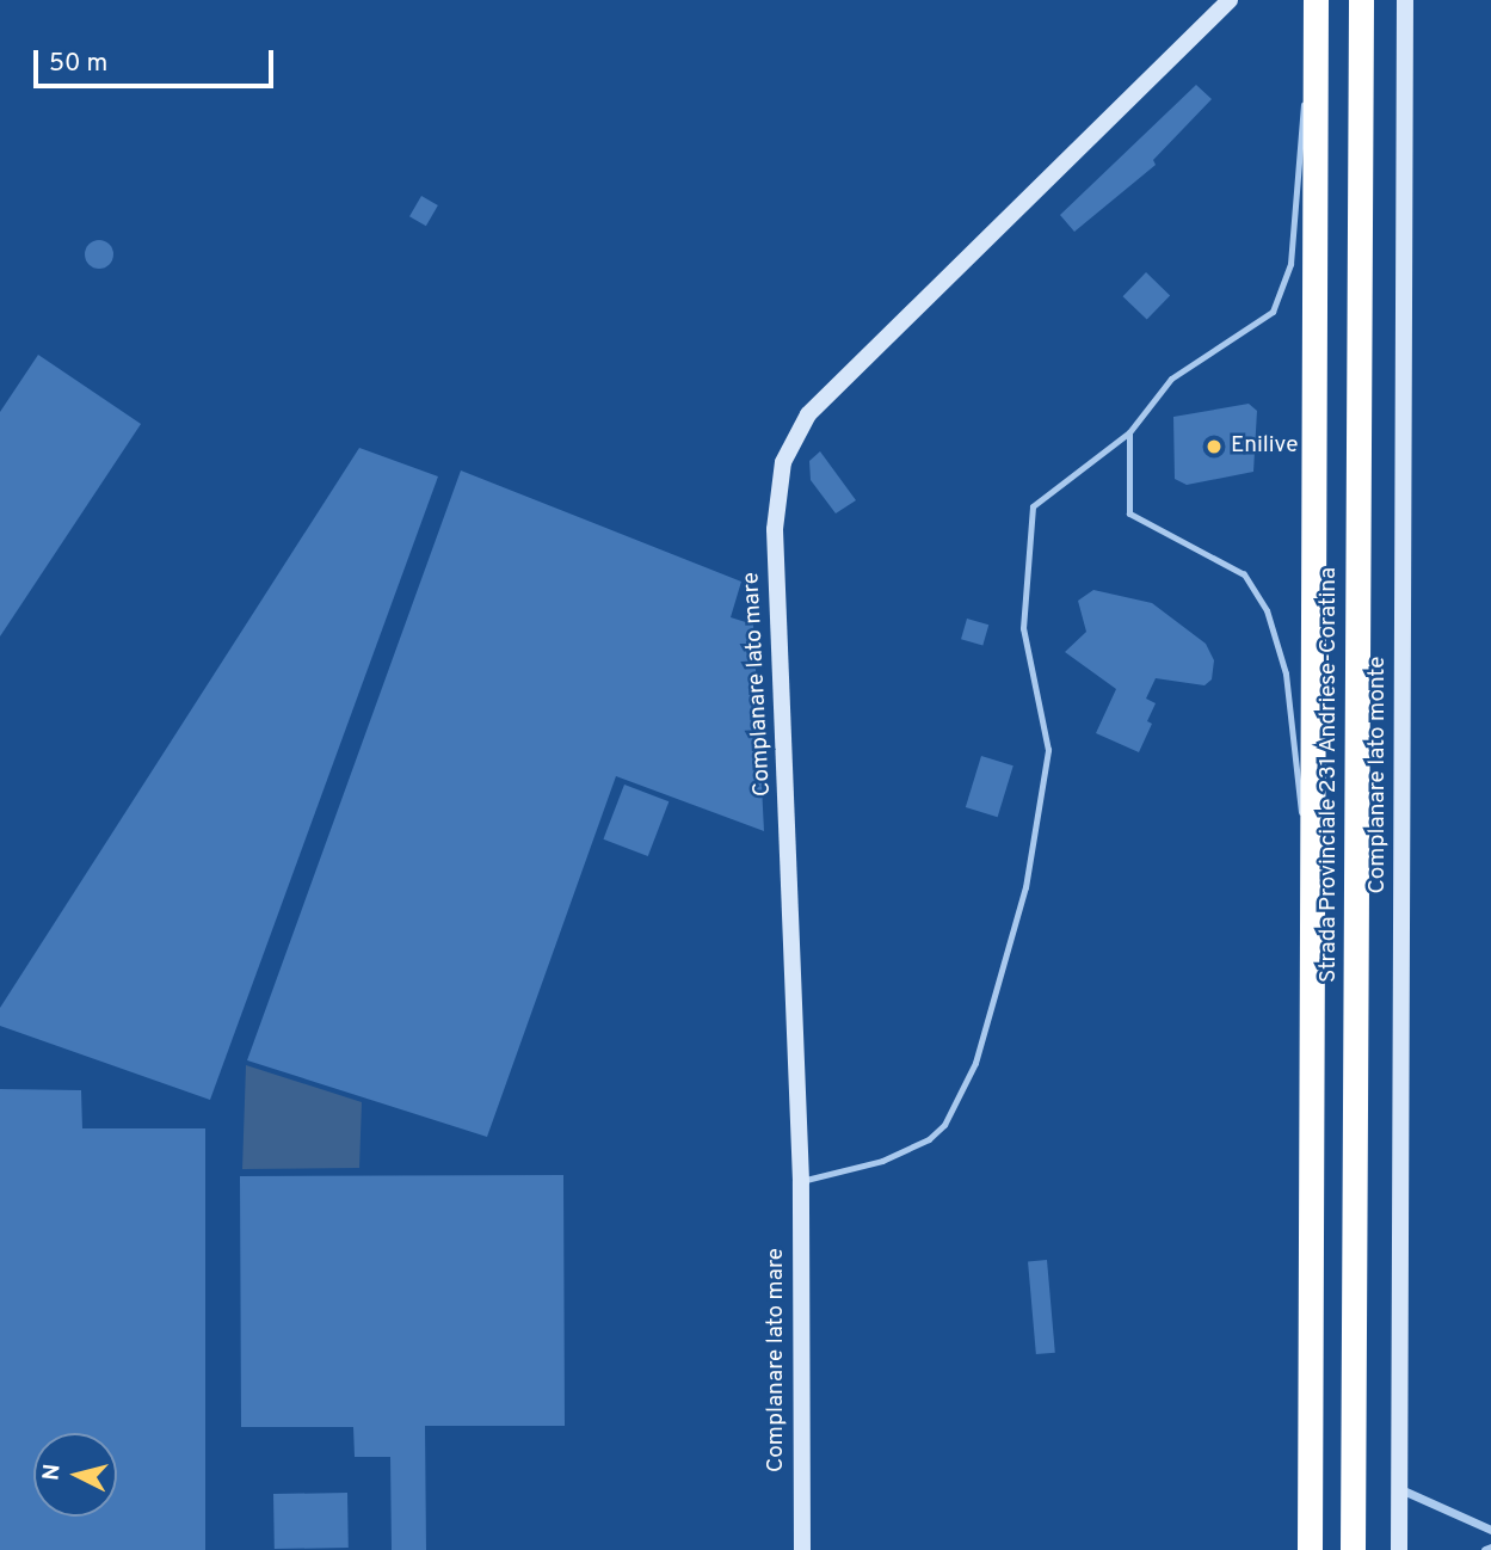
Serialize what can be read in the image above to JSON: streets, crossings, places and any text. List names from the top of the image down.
{
  "streets": {
    "highway": ["Strada Provinciale 231 Andriese-Coratina"],
    "street": ["Complanare lato mare", "Complanare lato monte"]
  },
  "places": ["Enilive"],
  "scale_bar": "50 m",
  "north": "left"
}
